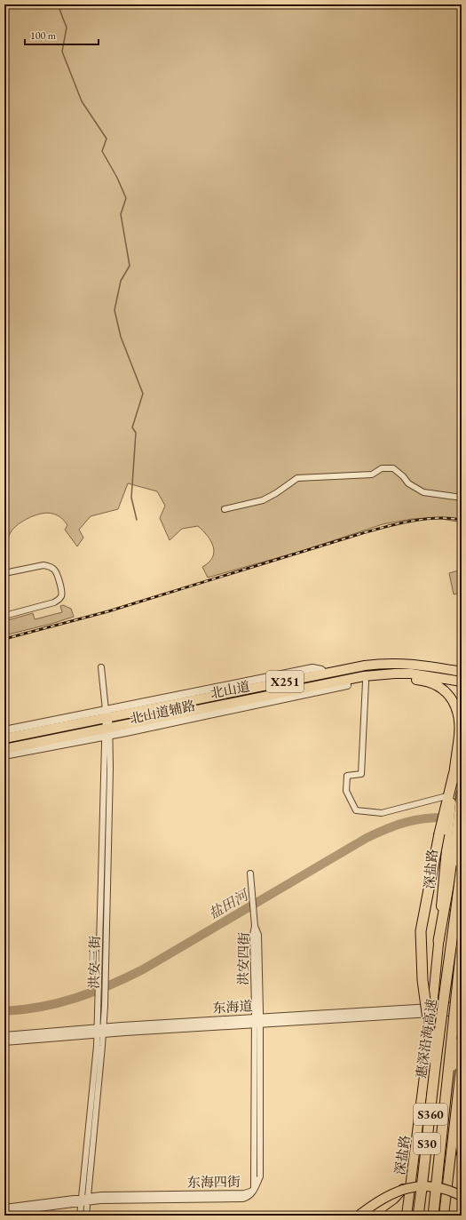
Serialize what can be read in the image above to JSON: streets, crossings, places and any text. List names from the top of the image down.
{
  "streets": {
    "highway": ["惠深沿海高速", "S30"],
    "main road": [
      "X251",
      "北山道",
      "深盐路",
      "S360"
    ],
    "street": [
      "北山道辅路",
      "洪安四街",
      "洪安三街",
      "东海道",
      "东海四街"
    ]
  },
  "crossings": [
    ["北山道", "北山道辅路"],
    ["北山道", "洪安三街"],
    ["北山道辅路", "洪安三街"],
    ["深盐路", "东海道"],
    ["深盐路", "惠深沿海高速"],
    ["深盐路", "S360"],
    ["洪安四街", "东海道"],
    ["洪安四街", "东海四街"],
    ["洪安三街", "东海道"],
    ["洪安三街", "东海四街"]
  ],
  "water": ["盐田河"],
  "scale_bar": "100 m"
}
